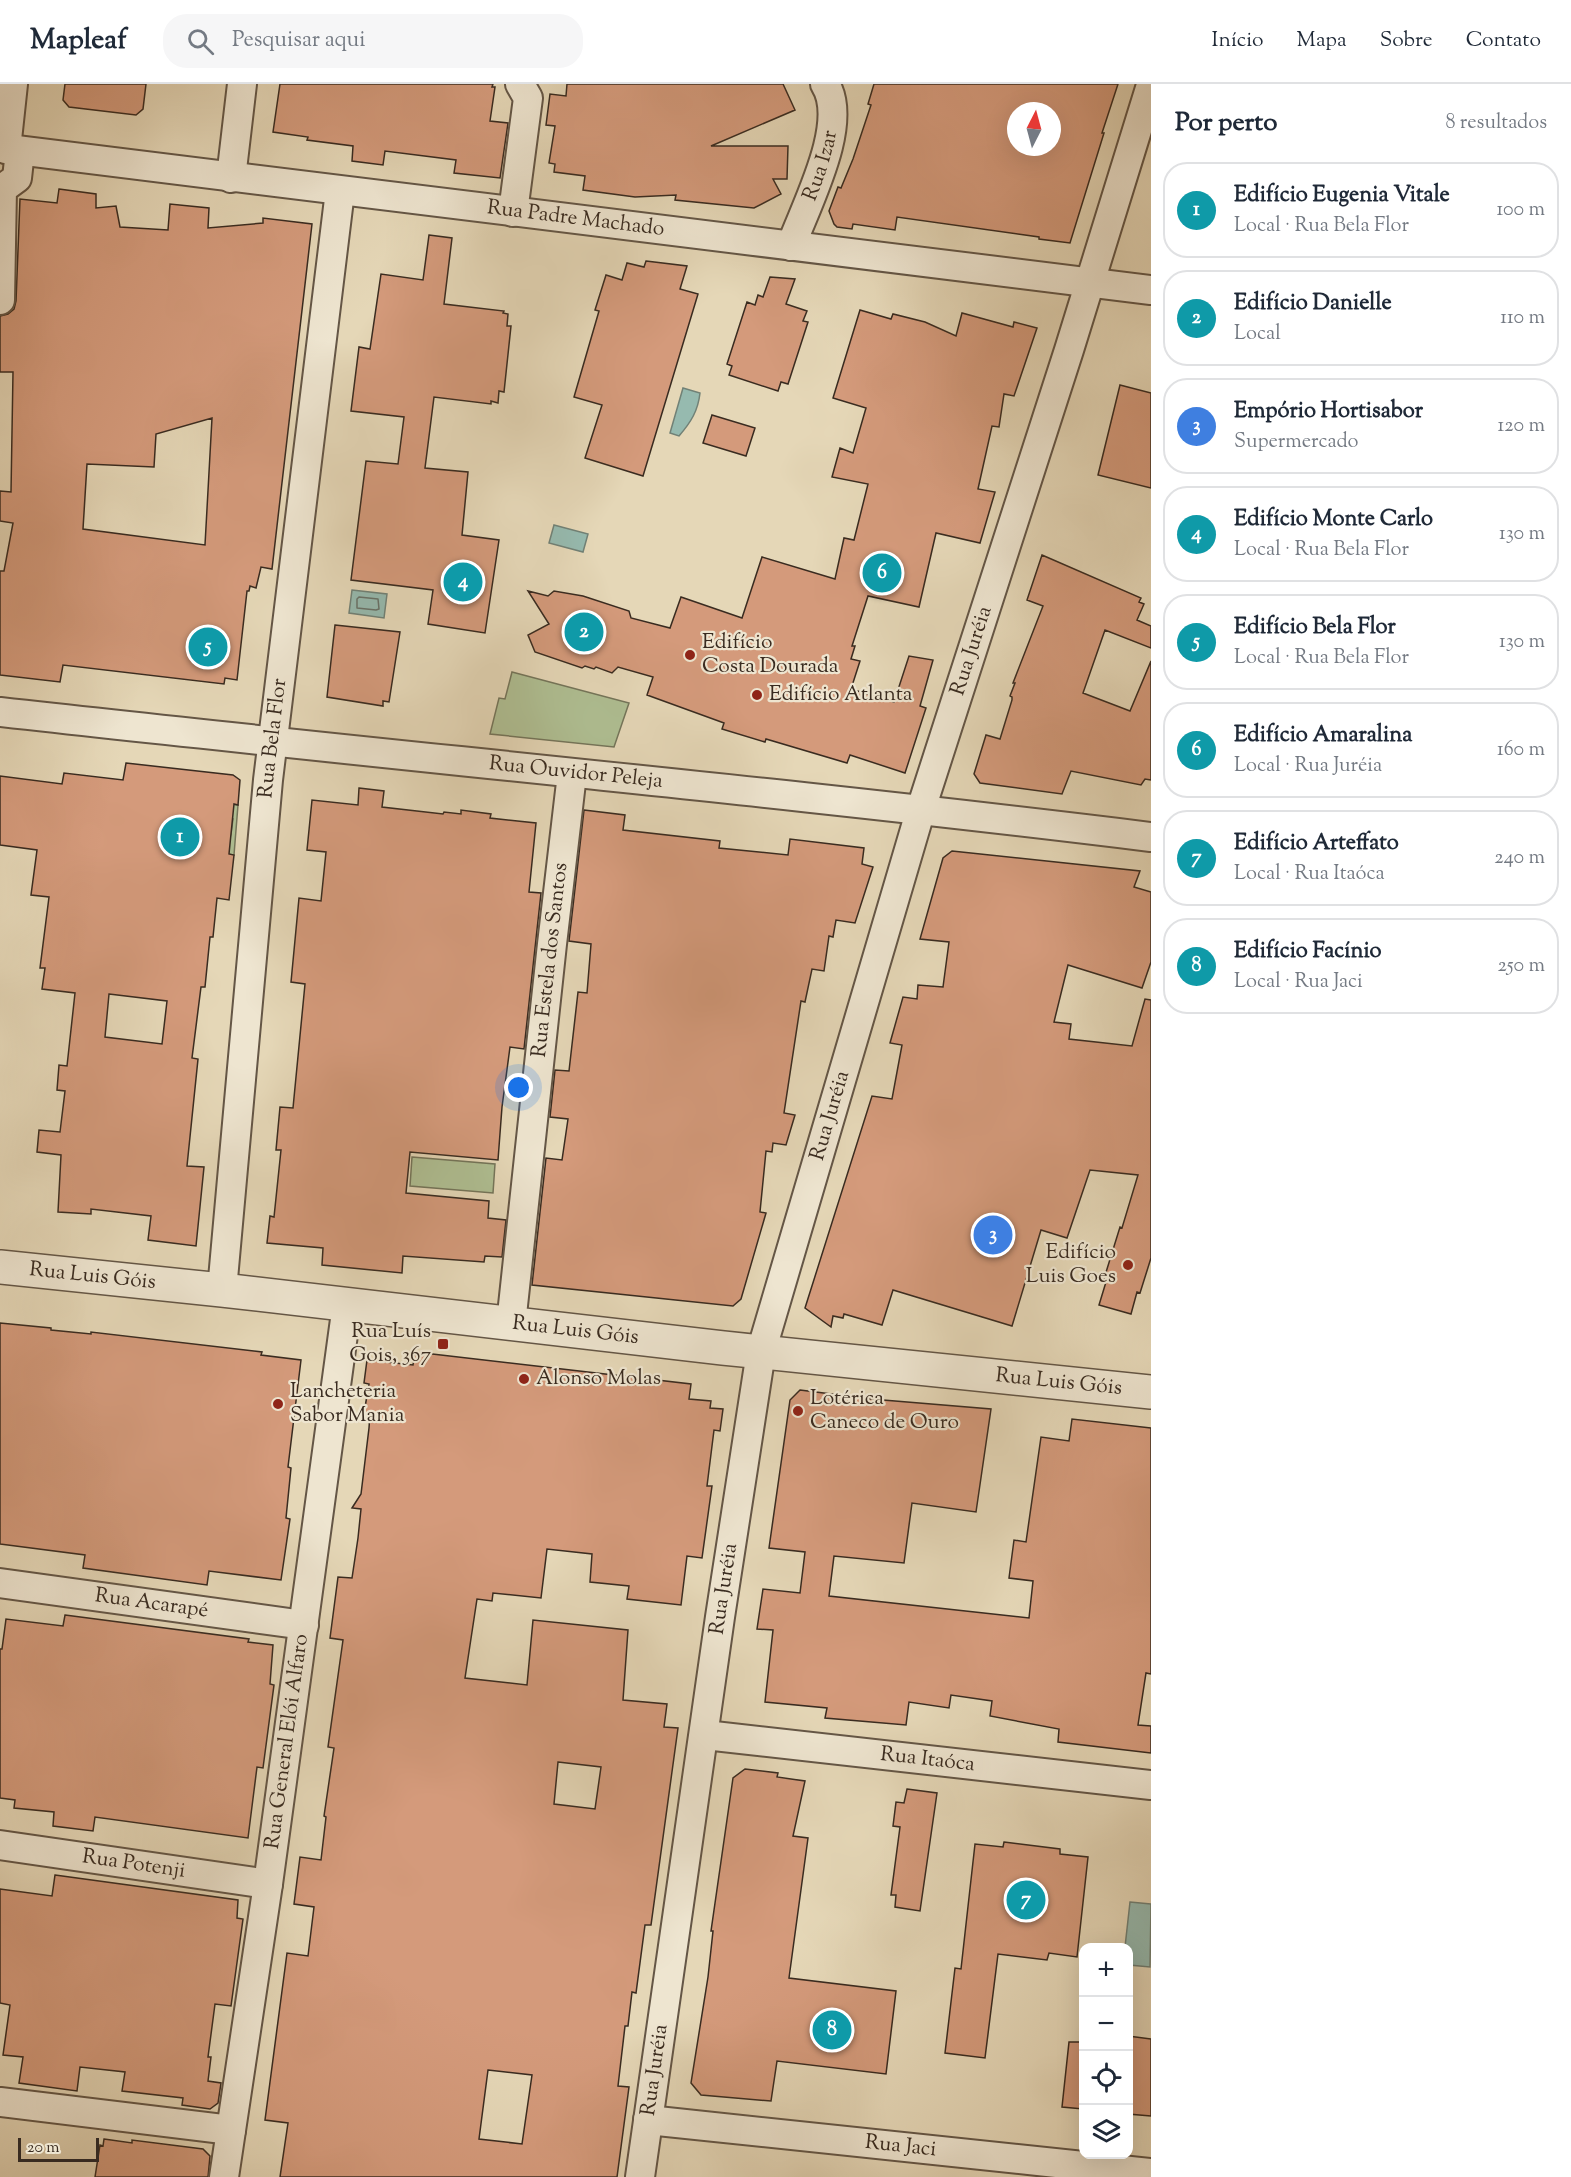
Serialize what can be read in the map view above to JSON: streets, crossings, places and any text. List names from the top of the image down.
{
  "streets": {
    "street": [
      "Rua Izar",
      "Rua Padre Machado",
      "Rua Juréia",
      "Rua Bela Flor",
      "Rua Ouvidor Peleja",
      "Rua Estela dos Santos",
      "Rua Luis Góis",
      "Rua Acarapé",
      "Rua General Elói Alfaro",
      "Rua Itaóca",
      "Rua Potenji",
      "Rua Jaci"
    ]
  },
  "crossings": [
    ["Rua Izar", "Rua Padre Machado"],
    ["Rua Padre Machado", "Rua Juréia"],
    ["Rua Padre Machado", "Rua Bela Flor"],
    ["Rua Juréia", "Rua Ouvidor Peleja"],
    ["Rua Juréia", "Rua Luis Góis"],
    ["Rua Juréia", "Rua Itaóca"],
    ["Rua Juréia", "Rua Jaci"],
    ["Rua Bela Flor", "Rua Ouvidor Peleja"],
    ["Rua Bela Flor", "Rua Luis Góis"],
    ["Rua Ouvidor Peleja", "Rua Estela dos Santos"],
    ["Rua Estela dos Santos", "Rua Luis Góis"],
    ["Rua Luis Góis", "Rua General Elói Alfaro"],
    ["Rua Acarapé", "Rua General Elói Alfaro"],
    ["Rua General Elói Alfaro", "Rua Potenji"]
  ],
  "places": {
    "other": [
      "Edifício Costa Dourada",
      "Edifício Atlanta",
      "Edifício Luis Goes",
      "Alonso Molas",
      "Lancheteria Sabor Mania",
      "Lotérica Caneco de Ouro"
    ],
    "transit": ["Rua Luís Gois, 367"]
  },
  "scale_bar": "20 m",
  "north": "top",
  "page": {
    "header": "Mapleaf",
    "search": "Pesquisar aqui",
    "nav": [
      "Início",
      "Mapa",
      "Sobre",
      "Contato"
    ],
    "heading": ["Por perto", "8 resultados"],
    "list": [
      {
        "mark": "1",
        "name": "Edifício Eugenia Vitale",
        "note": "Local · Rua Bela Flor",
        "value": "100 m"
      },
      {
        "mark": "2",
        "name": "Edifício Danielle",
        "note": "Local",
        "value": "110 m"
      },
      {
        "mark": "3",
        "name": "Empório Hortisabor",
        "note": "Supermercado",
        "value": "120 m"
      },
      {
        "mark": "4",
        "name": "Edifício Monte Carlo",
        "note": "Local · Rua Bela Flor",
        "value": "130 m"
      },
      {
        "mark": "5",
        "name": "Edifício Bela Flor",
        "note": "Local · Rua Bela Flor",
        "value": "130 m"
      },
      {
        "mark": "6",
        "name": "Edifício Amaralina",
        "note": "Local · Rua Juréia",
        "value": "160 m"
      },
      {
        "mark": "7",
        "name": "Edifício Arteffato",
        "note": "Local · Rua Itaóca",
        "value": "240 m"
      },
      {
        "mark": "8",
        "name": "Edifício Facínio",
        "note": "Local · Rua Jaci",
        "value": "250 m"
      }
    ],
    "pins": [
      "6",
      "4",
      "2",
      "5",
      "1",
      "3",
      "7",
      "8"
    ],
    "map_buttons": ["+", "−"],
    "scale": "20 m"
  }
}
